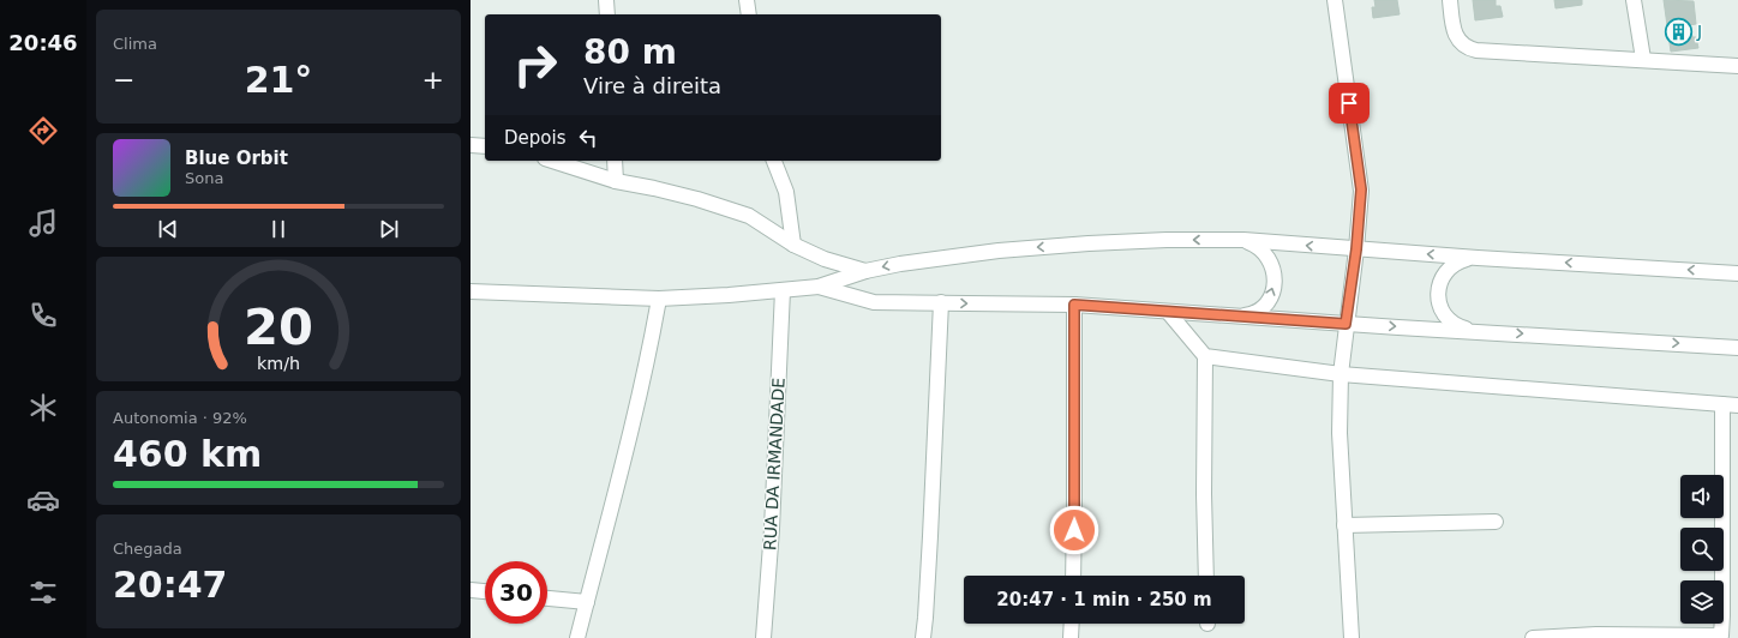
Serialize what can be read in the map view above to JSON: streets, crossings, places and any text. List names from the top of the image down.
{
  "streets": {
    "street": ["RUA DA IRMANDADE"]
  },
  "places": {
    "building": ["J"]
  },
  "page": {
    "tabs": "20:46",
    "tile": [
      "Clima",
      ["Autonomia · 92%", "460 km"],
      ["Chegada", "20:47"]
    ],
    "turn": ["80 m", "Vire à direita"],
    "heat": ["−", "21°", "+"],
    "then": "Depois",
    "song": ["Blue Orbit", "Sona"],
    "limit": "30",
    "trip": "20:47 · 1 min · 250 m",
    "gauge": ["20", "km/h"]
  }
}
